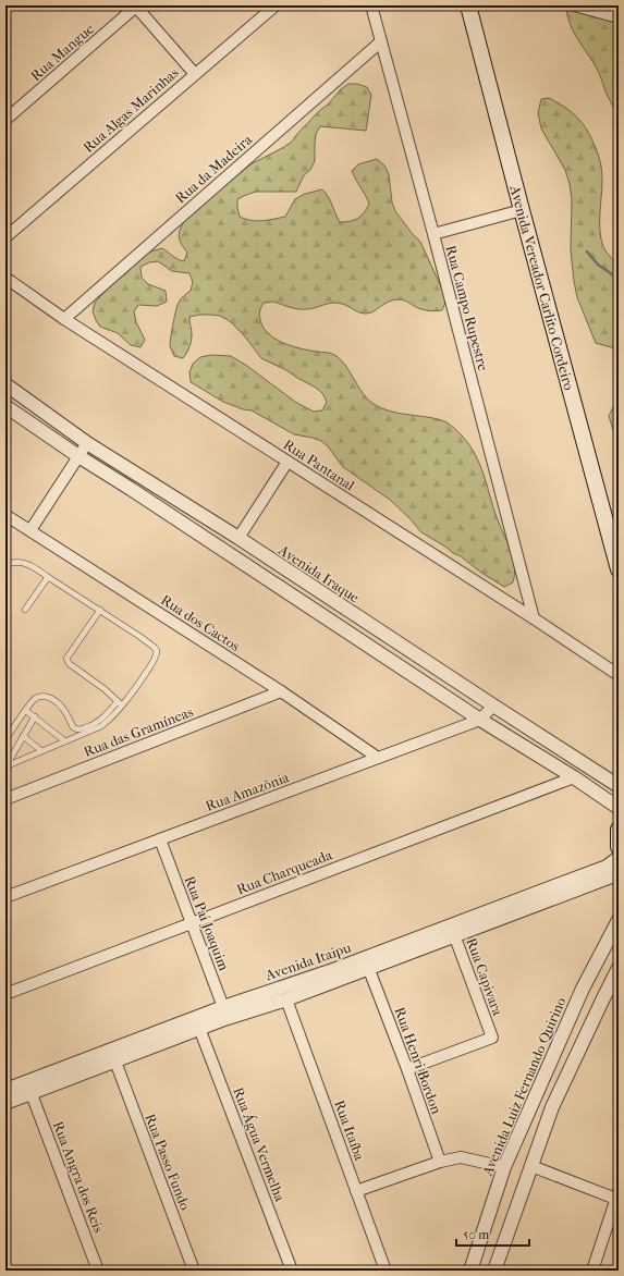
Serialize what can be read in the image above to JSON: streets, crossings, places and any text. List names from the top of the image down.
{
  "streets": {
    "main road": ["Avenida Vereador Carlito Cordeiro"],
    "street": [
      "Rua Mangue",
      "Rua Algas Marinhas",
      "Rua da Madeira",
      "Rua Campo Rupestre",
      "Rua Pantanal",
      "Avenida Iraque",
      "Rua dos Cactos",
      "Rua das Gramíneas",
      "Rua Amazônia",
      "Rua Charqueada",
      "Rua Pai Joaquim",
      "Avenida Itaipu",
      "Rua Capivara",
      "Rua Henri Bordon",
      "Avenida Luiz Fernando Quirino",
      "Rua Itaíba",
      "Rua Água Vermelha",
      "Rua Passo Fundo",
      "Rua Angra dos Reis"
    ]
  },
  "crossings": [
    ["Rua da Madeira", "Rua Campo Rupestre"],
    ["Rua da Madeira", "Rua Pantanal"],
    ["Rua Campo Rupestre", "Rua Pantanal"],
    ["Avenida Iraque", "Rua Amazônia"],
    ["Rua dos Cactos", "Rua das Gramíneas"],
    ["Rua dos Cactos", "Rua Amazônia"],
    ["Rua Amazônia", "Rua Pai Joaquim"],
    ["Rua Charqueada", "Rua Pai Joaquim"],
    ["Rua Pai Joaquim", "Avenida Itaipu"],
    ["Avenida Itaipu", "Rua Capivara"],
    ["Avenida Itaipu", "Rua Henri Bordon"],
    ["Avenida Itaipu", "Rua Itaíba"],
    ["Avenida Itaipu", "Rua Água Vermelha"],
    ["Avenida Itaipu", "Rua Passo Fundo"],
    ["Avenida Itaipu", "Rua Angra dos Reis"],
    ["Rua Capivara", "Rua Henri Bordon"]
  ],
  "scale_bar": "50 m"
}
